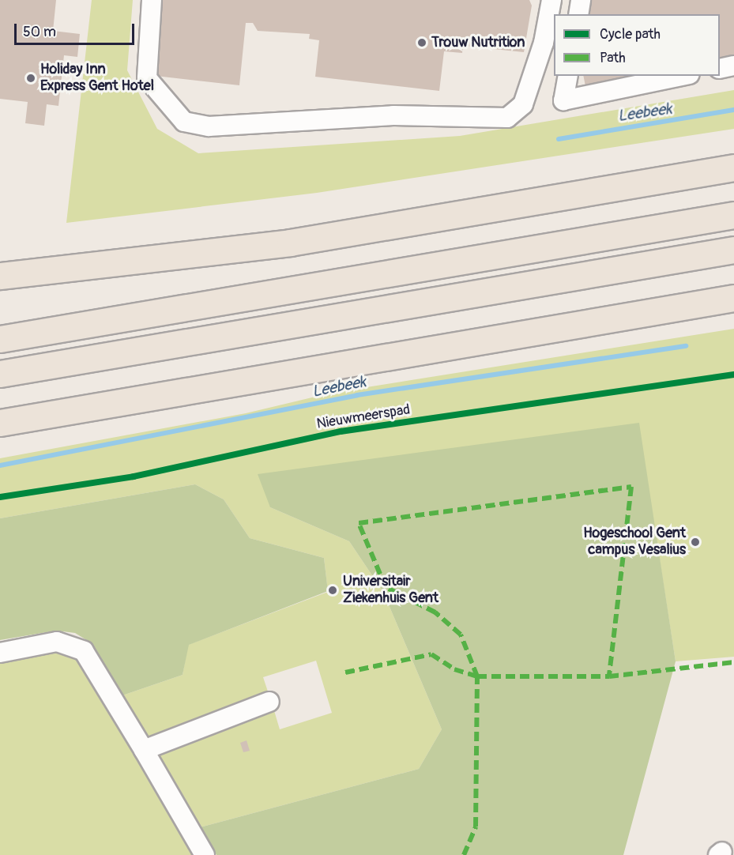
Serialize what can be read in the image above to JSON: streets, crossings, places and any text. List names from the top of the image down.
{
  "streets": {
    "cycle path": ["Nieuwmeerspad"]
  },
  "water": ["Leebeek"],
  "places": [
    "Trouw Nutrition",
    "Holiday Inn Express Gent Hotel",
    "Hogeschool Gent campus Vesalius",
    "Universitair Ziekenhuis Gent"
  ],
  "legend": ["Cycle path", "Path"],
  "scale_bar": "50 m"
}
